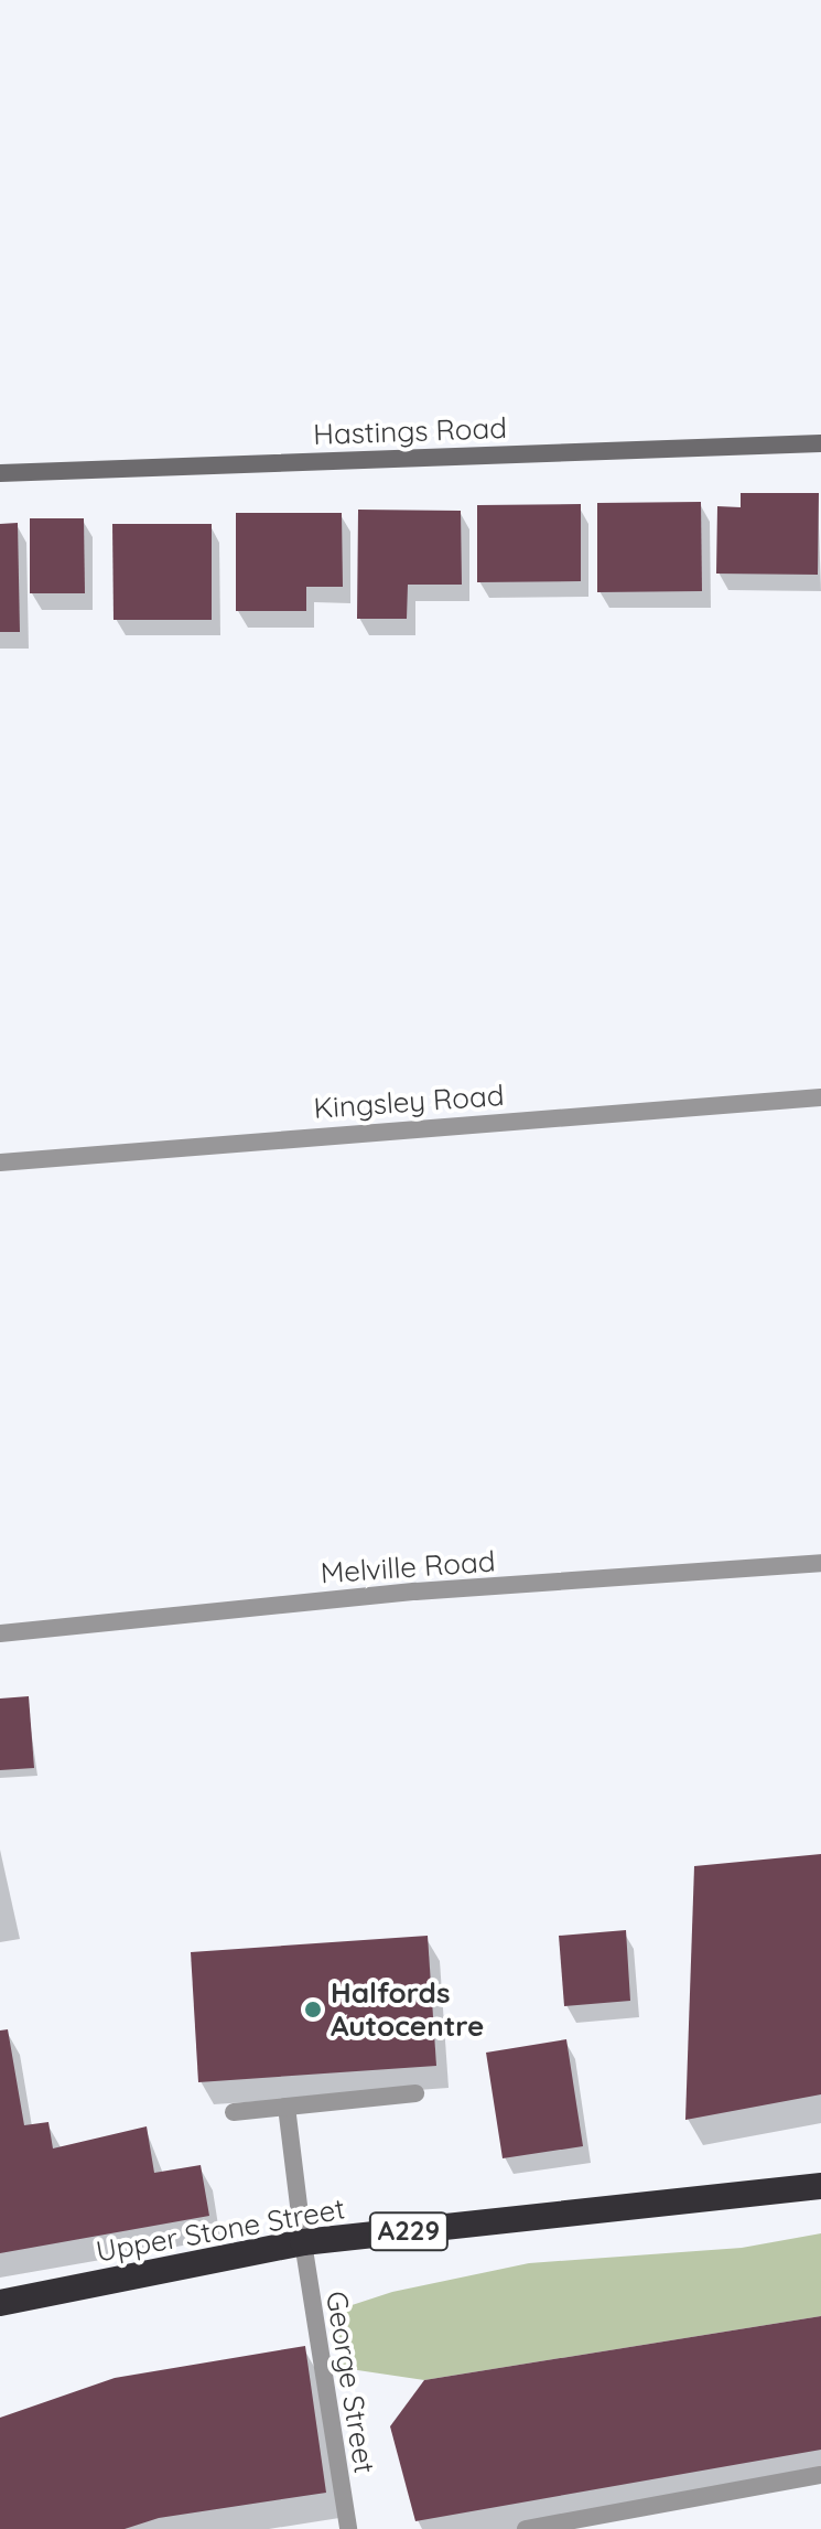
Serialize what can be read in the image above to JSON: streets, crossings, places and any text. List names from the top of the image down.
{
  "streets": {
    "highway": ["Upper Stone Street", "A229"],
    "street": [
      "Hastings Road",
      "Kingsley Road",
      "Melville Road",
      "George Street"
    ]
  },
  "crossings": [
    ["Upper Stone Street", "George Street"]
  ],
  "places": ["Halfords Autocentre"]
}
